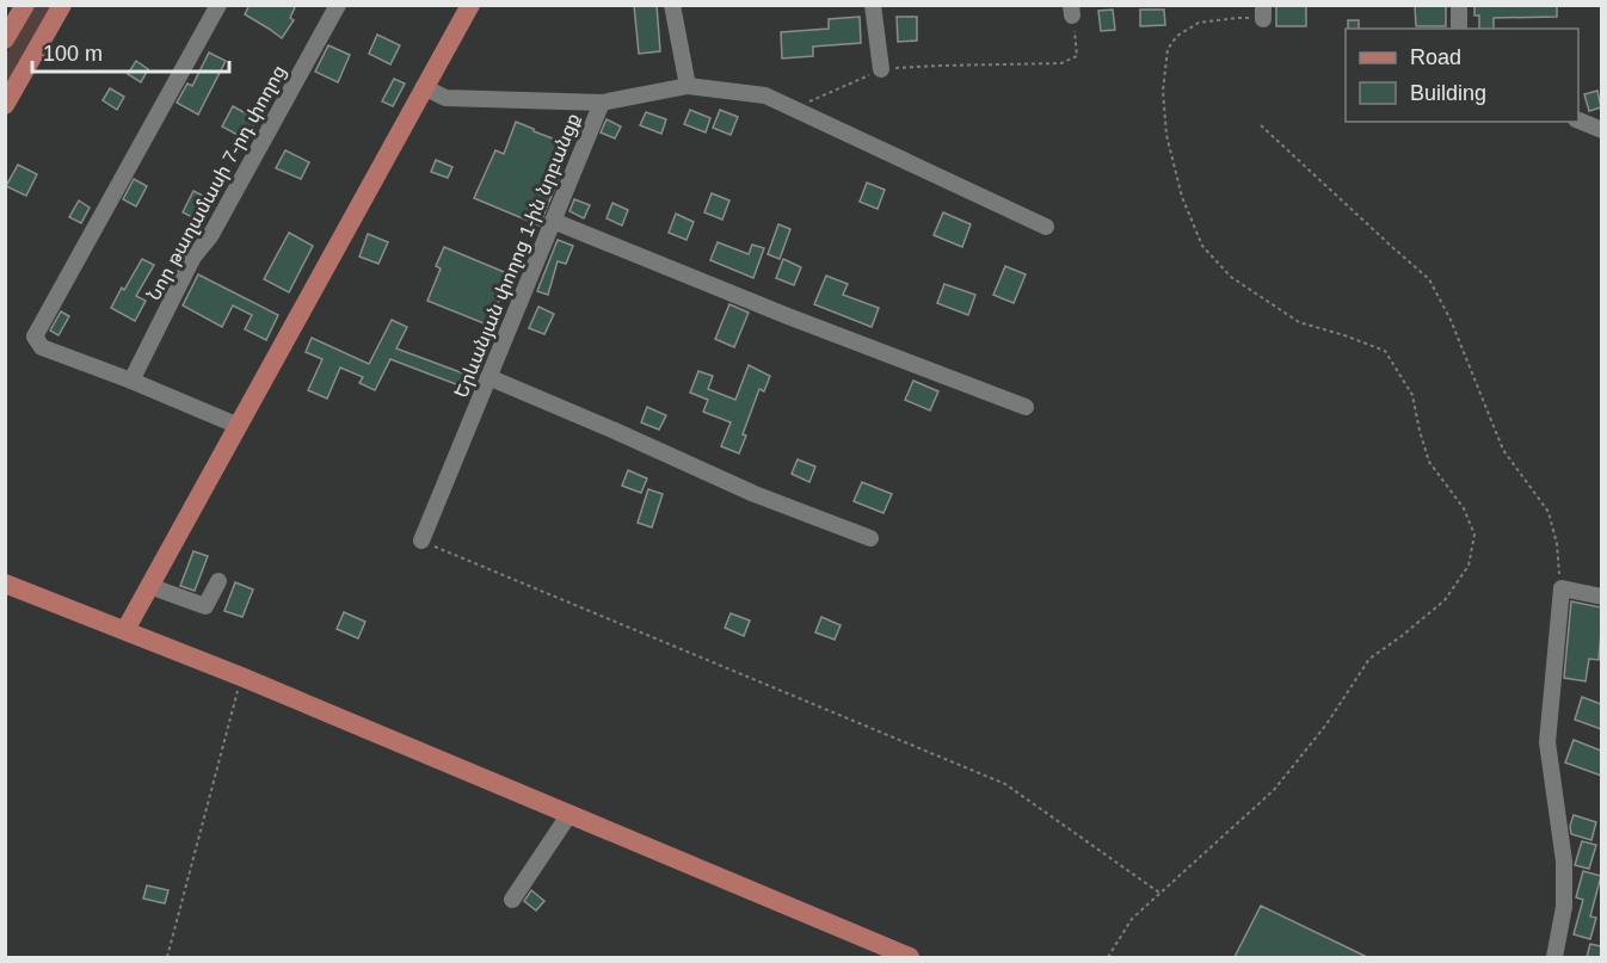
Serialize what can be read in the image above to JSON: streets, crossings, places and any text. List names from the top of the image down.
{
  "streets": {
    "street": ["Նոր թաղամասի 7-րդ փողոց", "Երևանյան փողոց 1-ին նրբանցք"]
  },
  "legend": ["Road", "Building"],
  "scale_bar": "100 m"
}
